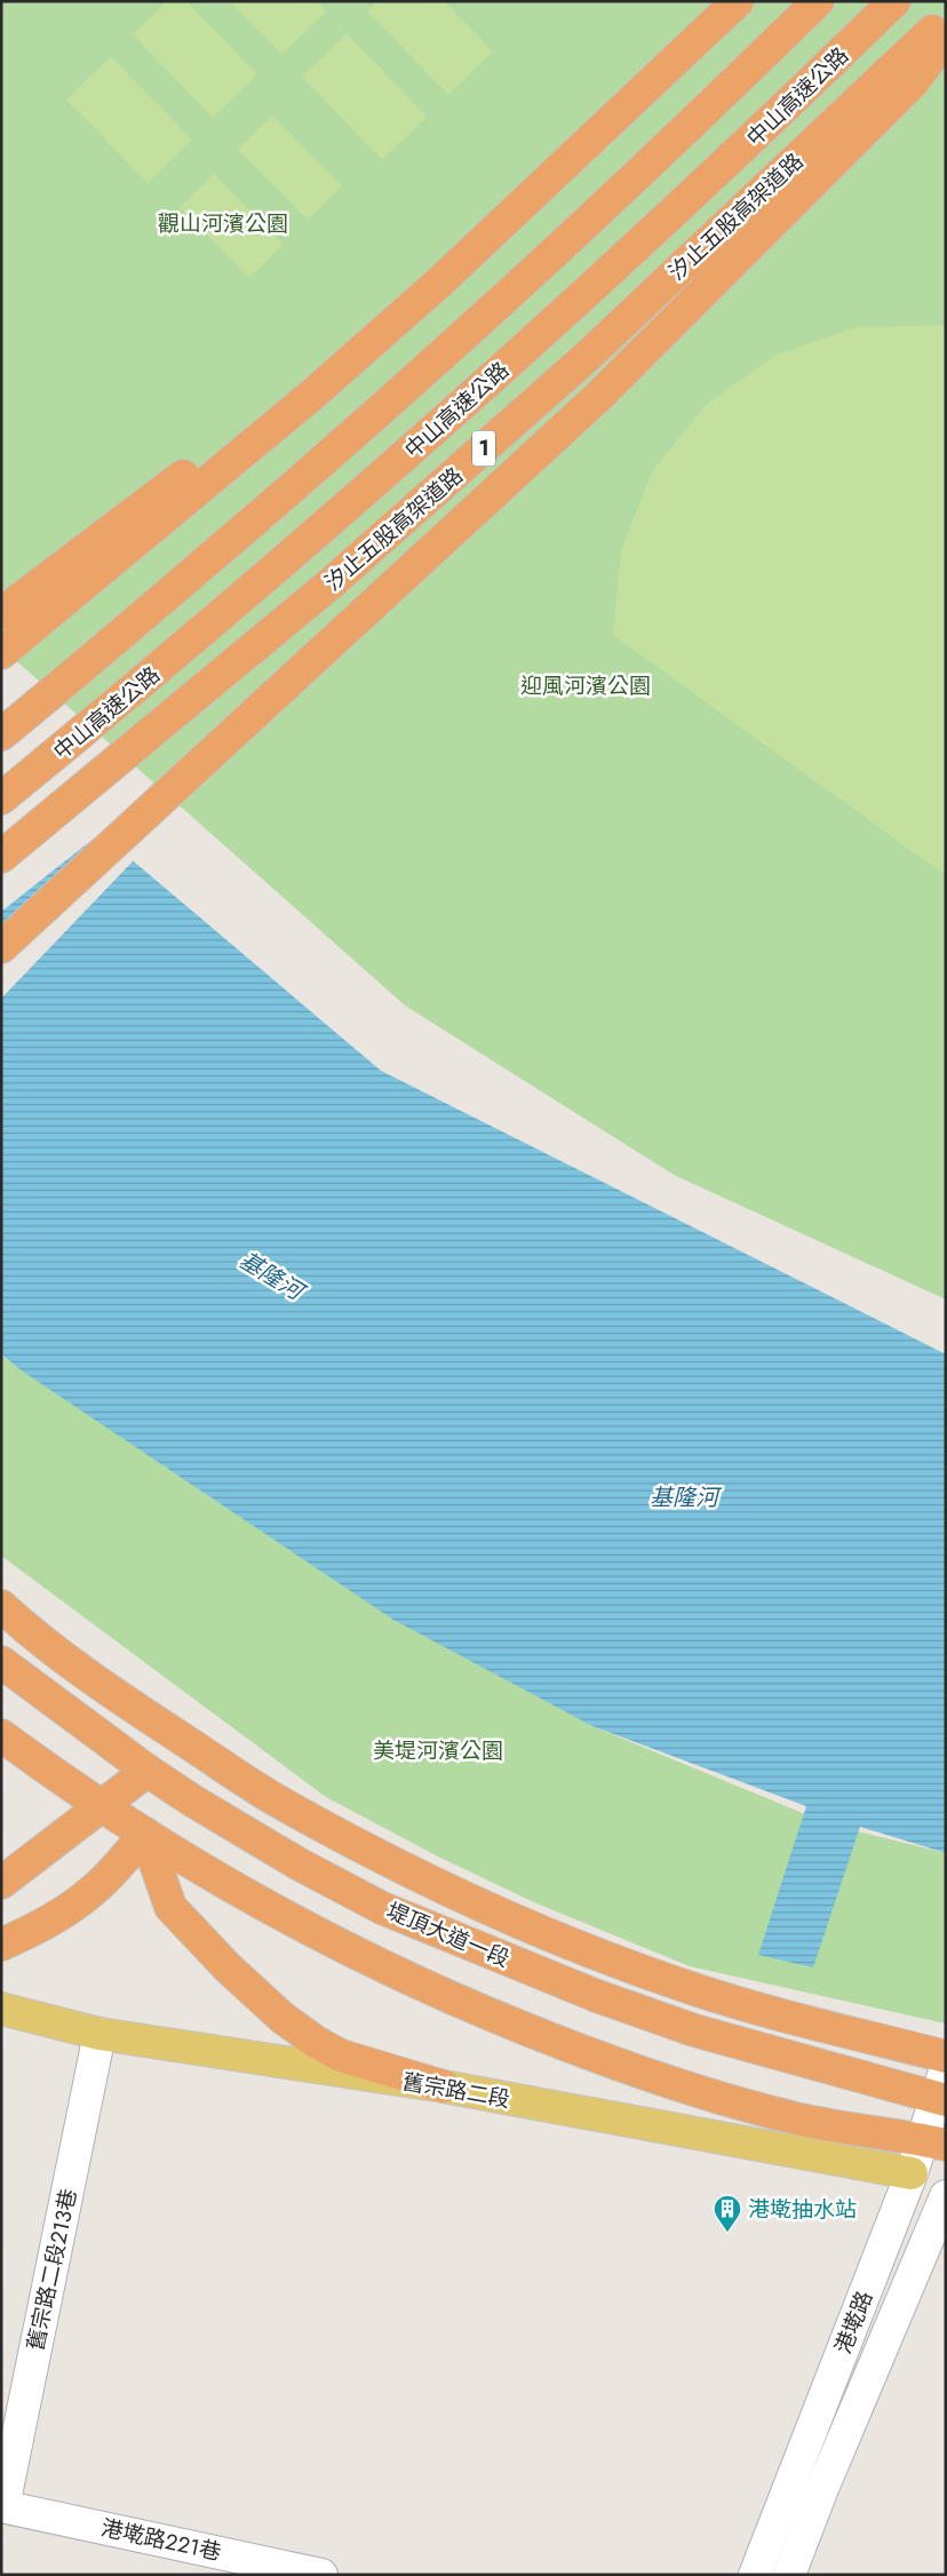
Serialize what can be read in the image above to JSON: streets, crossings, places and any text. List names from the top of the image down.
{
  "streets": {
    "highway": [
      "中山高速公路",
      "汐止五股高架道路",
      "1",
      "堤頂大道一段"
    ],
    "main road": ["舊宗路二段"],
    "street": ["舊宗路二段213巷", "港墘路", "港墘路221巷"]
  },
  "crossings": [
    ["堤頂大道一段", "港墘路"],
    ["舊宗路二段", "舊宗路二段213巷"],
    ["舊宗路二段", "港墘路"],
    ["舊宗路二段213巷", "港墘路221巷"]
  ],
  "water": ["基隆河"],
  "parks": ["觀山河濱公園", "迎風河濱公園", "美堤河濱公園"],
  "places": {
    "building": ["港墘抽水站"]
  }
}
